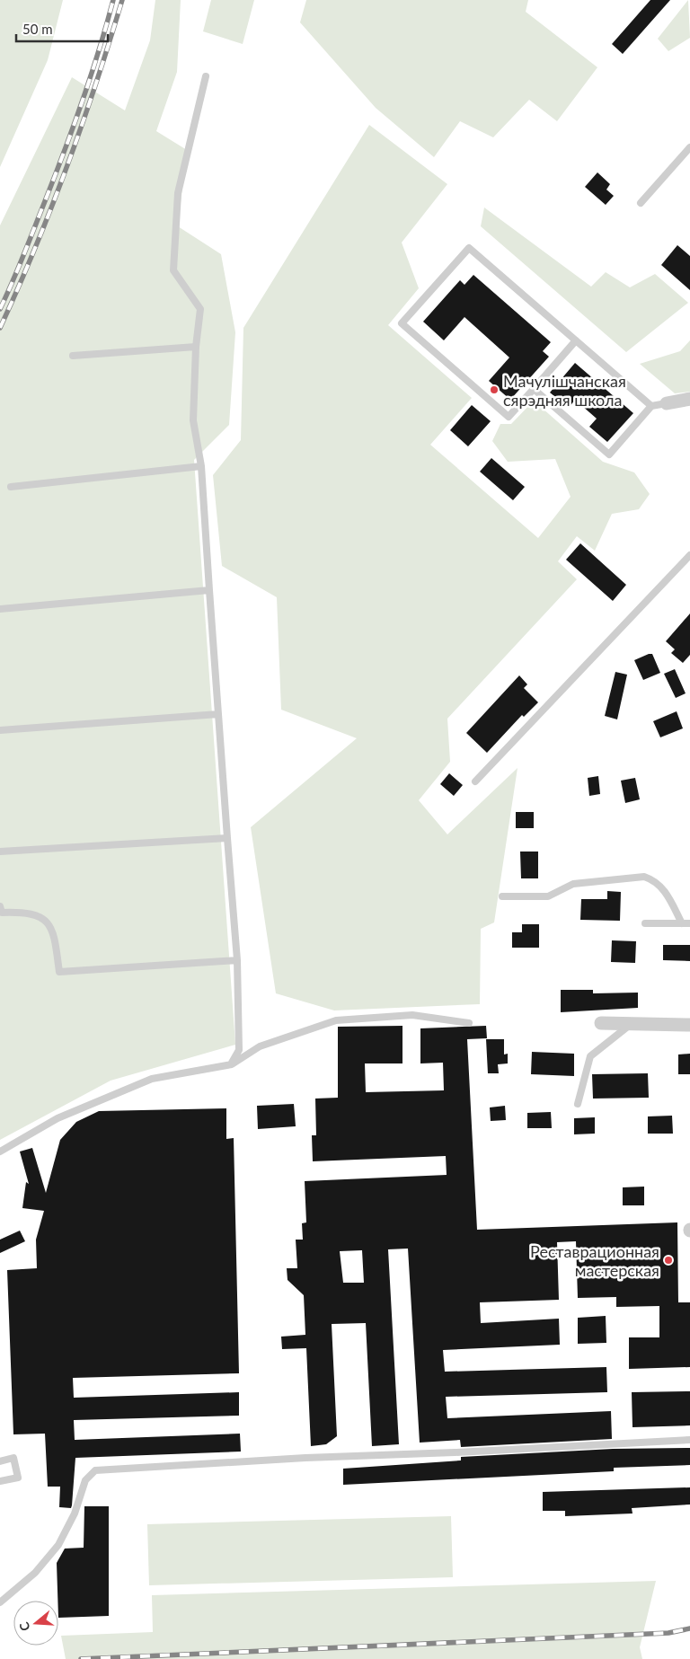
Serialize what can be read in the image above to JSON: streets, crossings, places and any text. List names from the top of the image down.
{
  "places": ["Мачулішчанская сярэдняя школа", "Реставрационная мастерская"],
  "scale_bar": "50 m",
  "north": "left"
}
